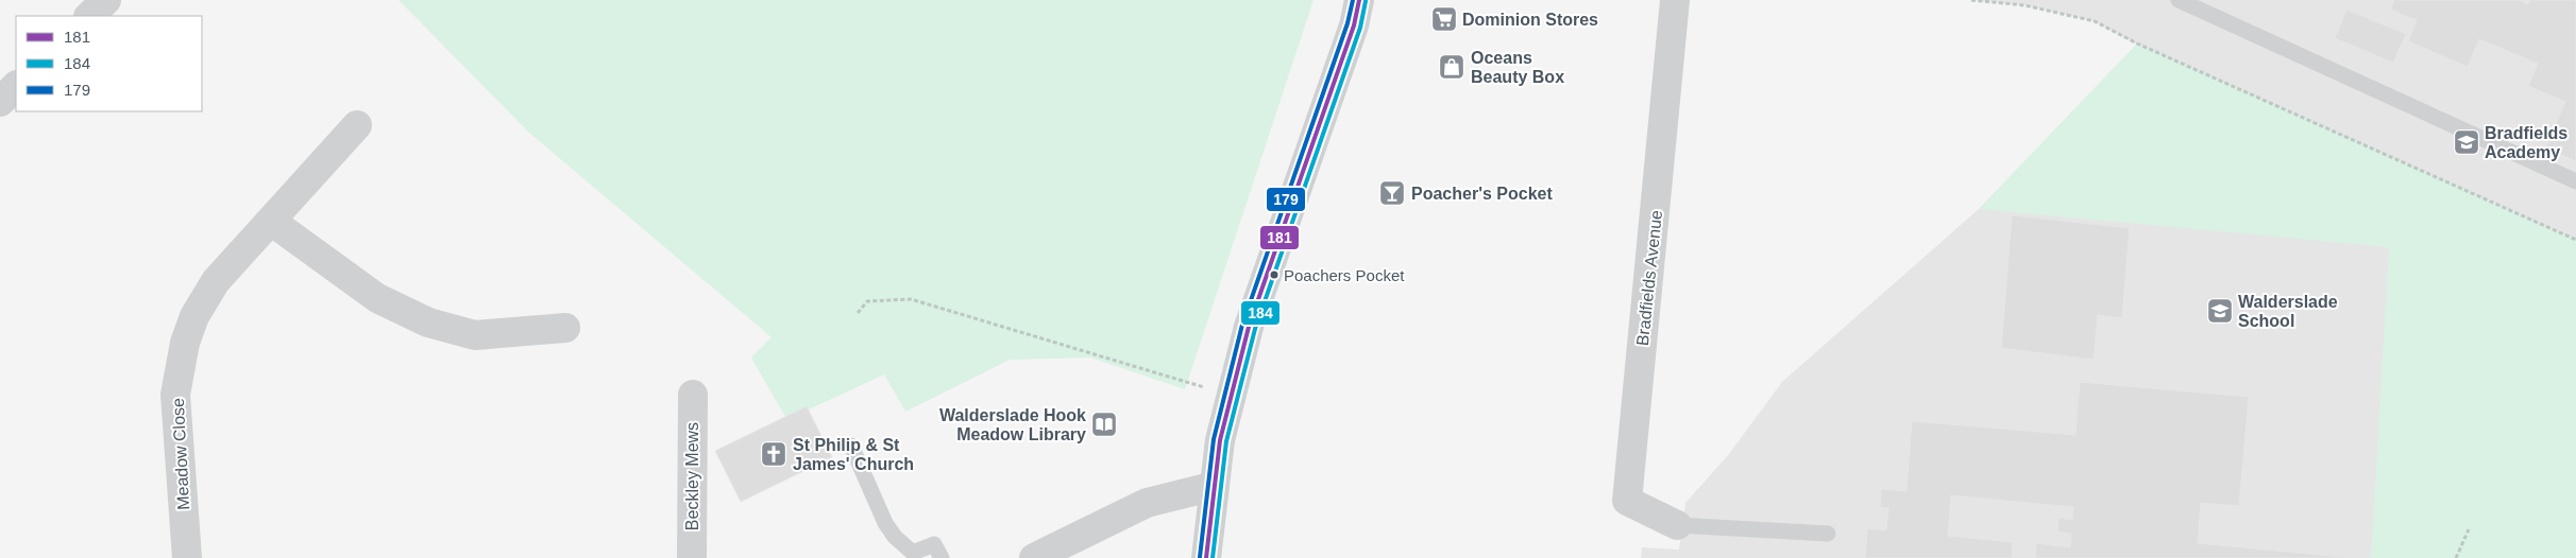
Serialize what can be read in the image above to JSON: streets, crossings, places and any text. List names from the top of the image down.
{
  "streets": {
    "street": ["Bradfields Avenue", "Meadow Close", "Beckley Mews"]
  },
  "places": {
    "supermarket": ["Dominion Stores"],
    "shop": ["Oceans Beauty Box"],
    "school or university": ["Bradfields Academy", "Walderslade School"],
    "bar": ["Poacher's Pocket"],
    "other": ["Poachers Pocket"],
    "library": ["Walderslade Hook Meadow Library"],
    "church": ["St Philip & St James' Church"]
  },
  "lines": ["transit line 181", "transit line 179", "transit line 184"],
  "legend": ["181", "184", "179"]
}
